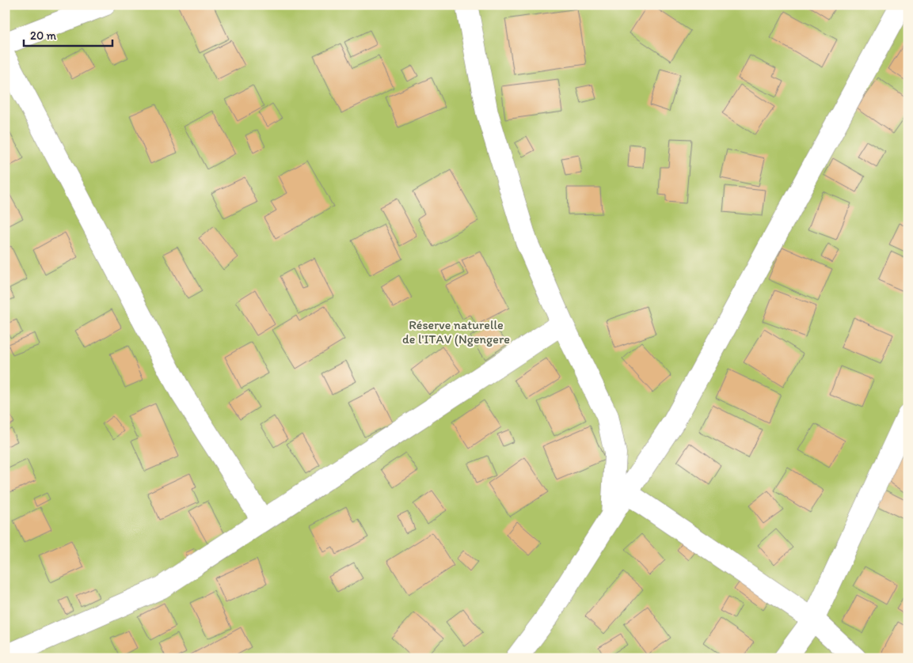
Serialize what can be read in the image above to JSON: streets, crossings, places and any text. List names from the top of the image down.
{
  "parks": ["Réserve naturelle de l'ITAV (Ngengere"],
  "scale_bar": "20 m"
}
